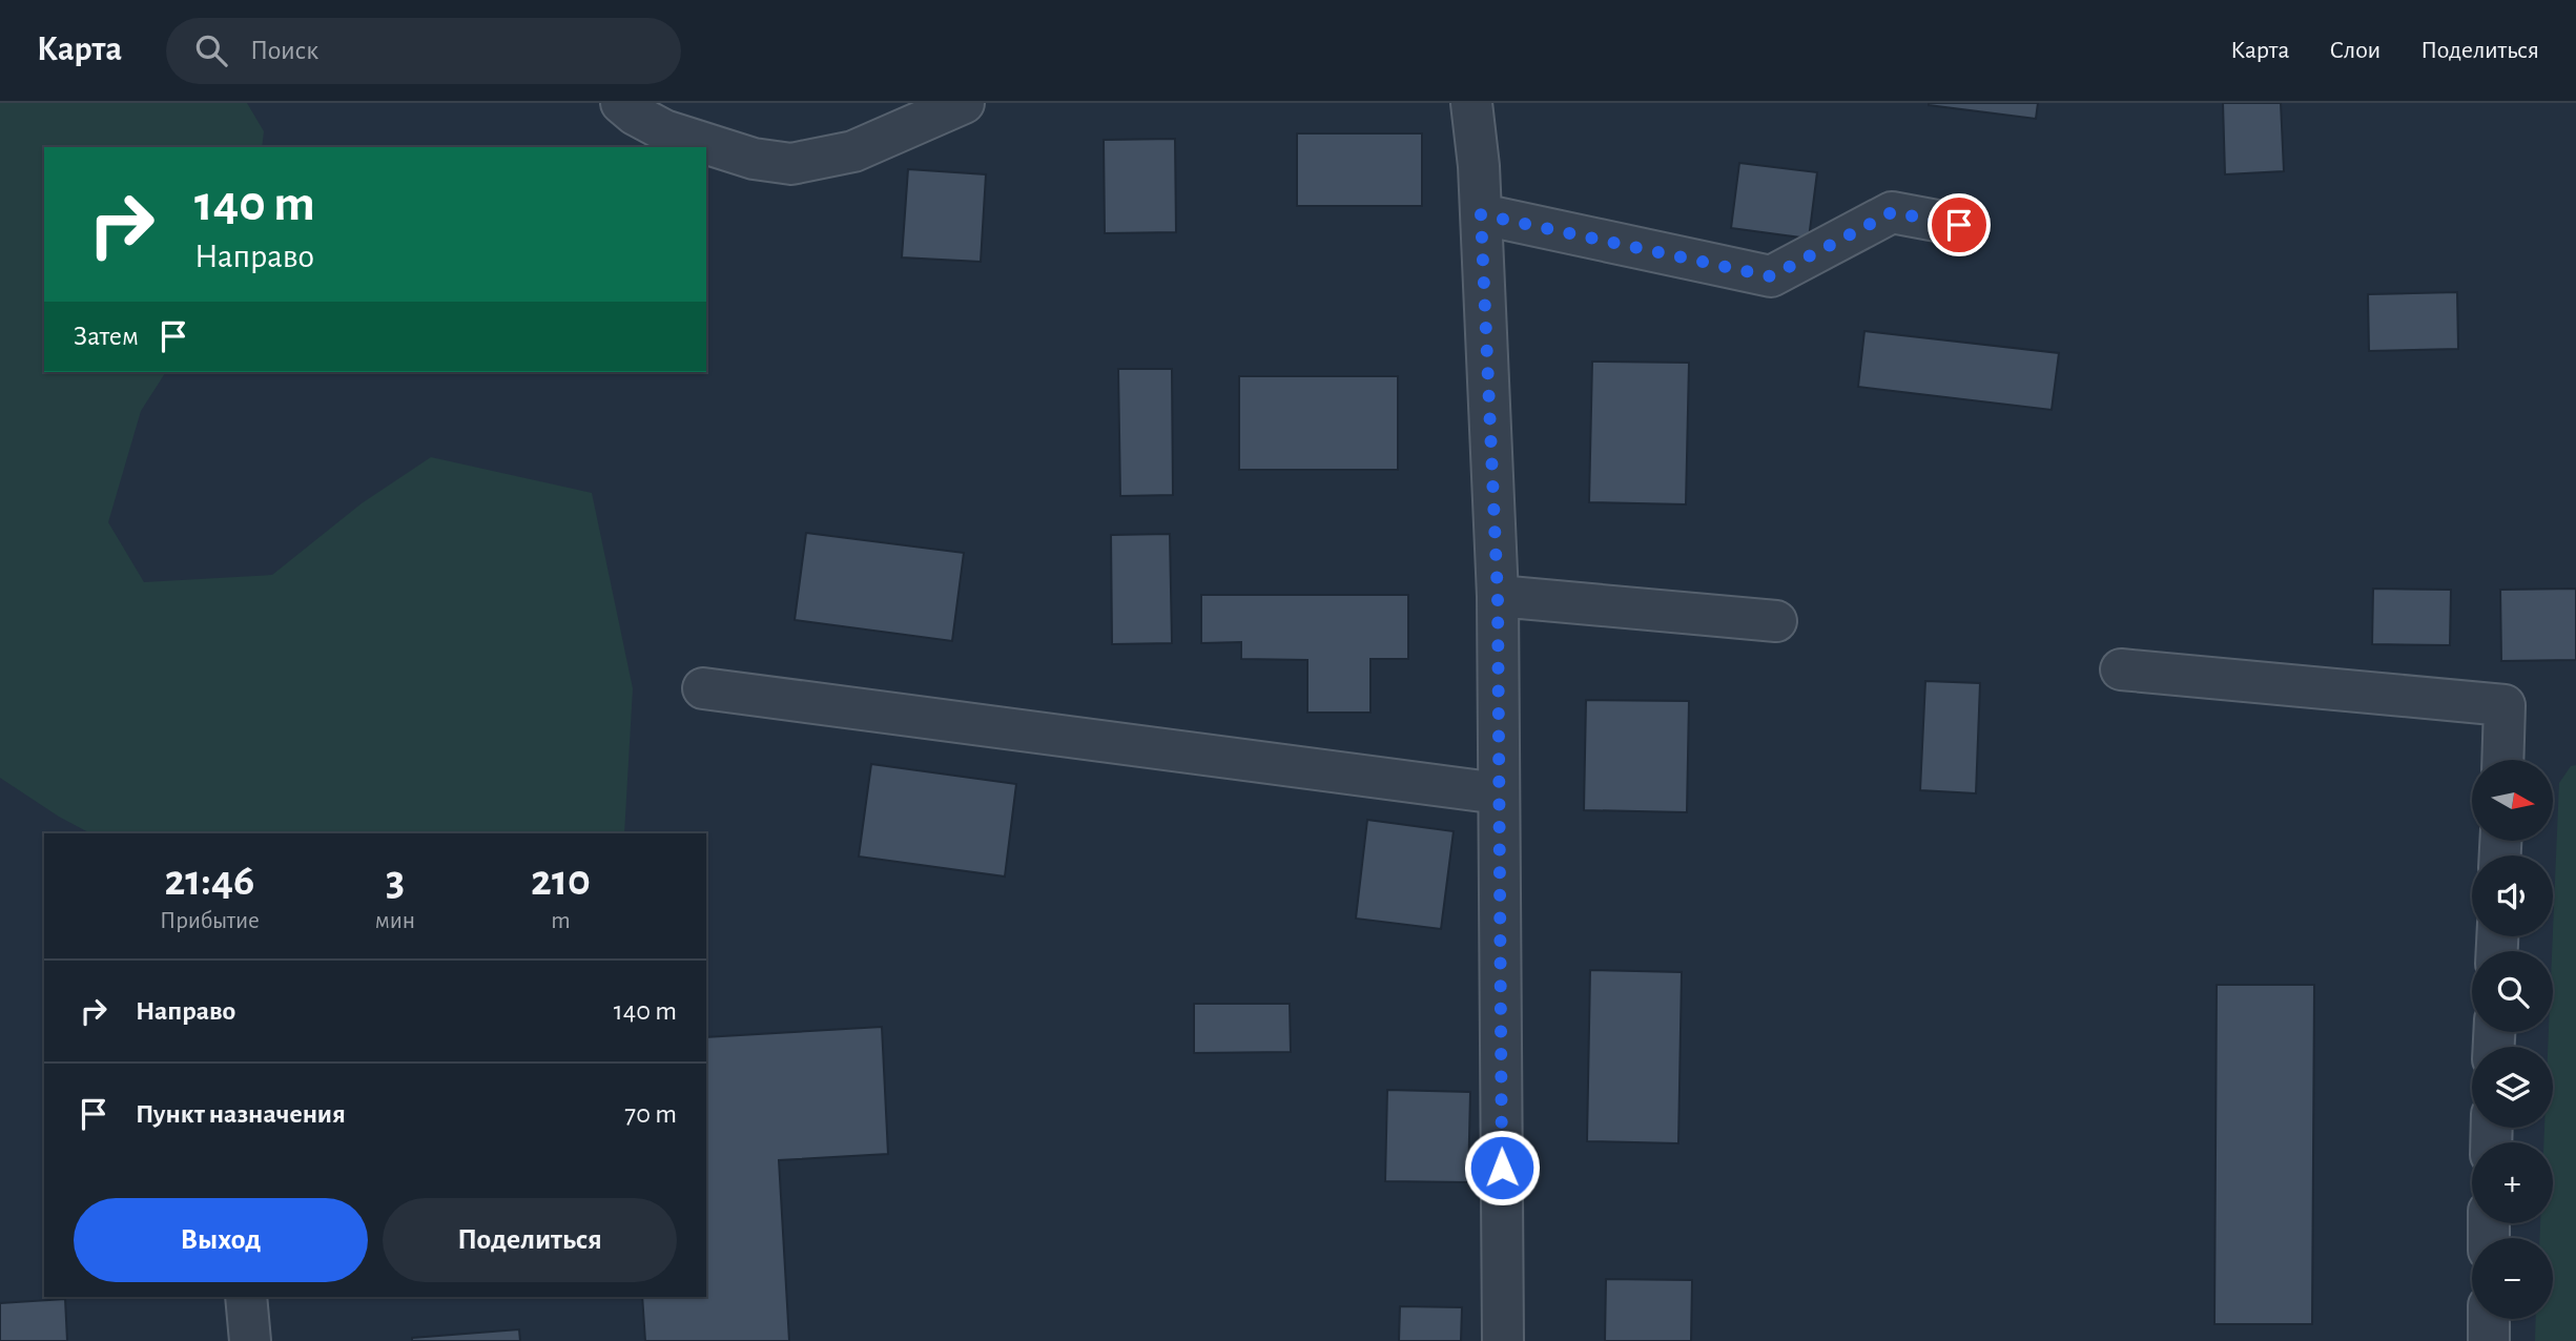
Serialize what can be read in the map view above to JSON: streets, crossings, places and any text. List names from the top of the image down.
{
  "north": "right",
  "page": {
    "header": "Карта",
    "search": "Поиск",
    "nav": ["Карта", "Слои", "Поделиться"],
    "turn": ["140 m", "Направо"],
    "then": "Затем",
    "map_buttons": ["+", "−"],
    "eta": [
      "21:46",
      "Прибытие",
      "3",
      "мин",
      "210",
      "m"
    ],
    "list": [
      {
        "name": "Направо",
        "value": "140 m"
      },
      {
        "name": "Пункт назначения",
        "value": "70 m"
      }
    ],
    "buttons": ["Выход", "Поделиться"]
  }
}
